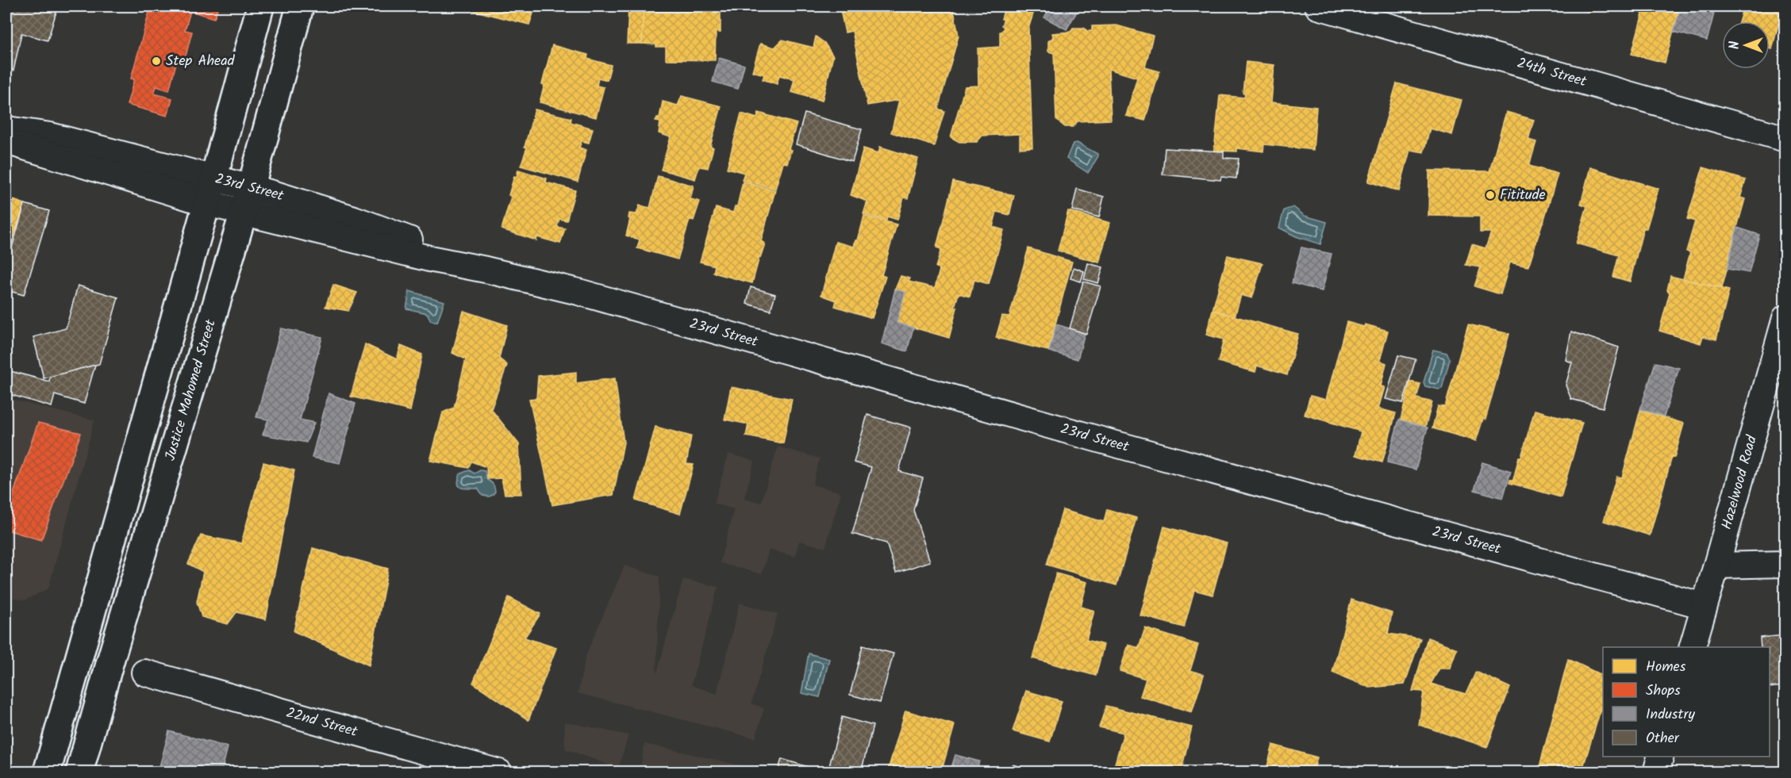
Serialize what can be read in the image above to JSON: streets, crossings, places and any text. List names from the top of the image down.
{
  "streets": {
    "main road": ["Justice Mahomed Street"],
    "street": [
      "24th Street",
      "23rd Street",
      "Hazelwood Road",
      "22nd Street"
    ]
  },
  "crossings": [
    ["23rd Street", "Justice Mahomed Street"],
    ["23rd Street", "Hazelwood Road"]
  ],
  "places": ["Step Ahead", "Fititude"],
  "legend": [
    "Homes",
    "Shops",
    "Industry",
    "Other"
  ],
  "north": "left"
}
